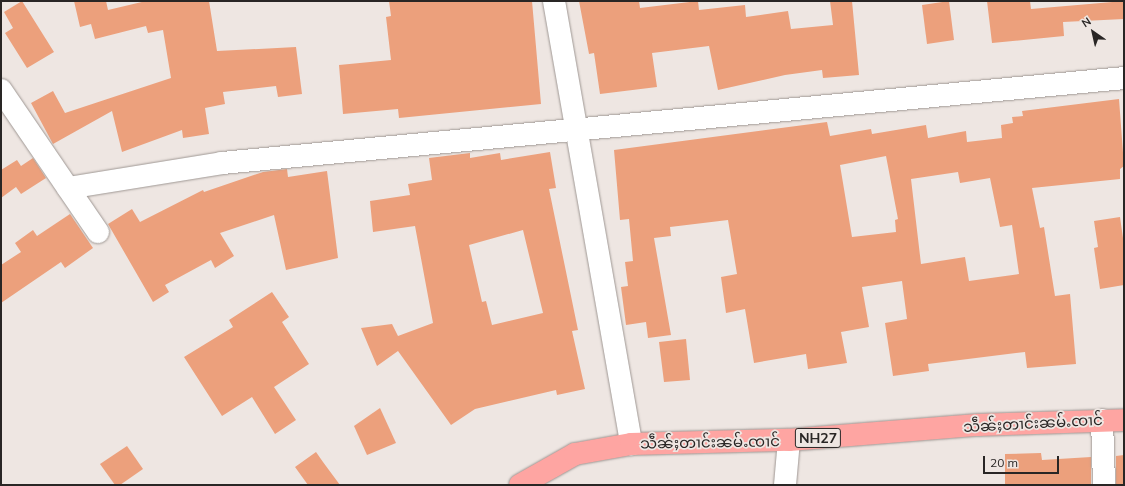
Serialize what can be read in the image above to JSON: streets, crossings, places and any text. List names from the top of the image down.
{
  "streets": {
    "highway": ["သဵၼ်ႈတၢင်းၼမ်ႉၸၢင်", "NH27"]
  },
  "scale_bar": "20 m",
  "north": "top left"
}
